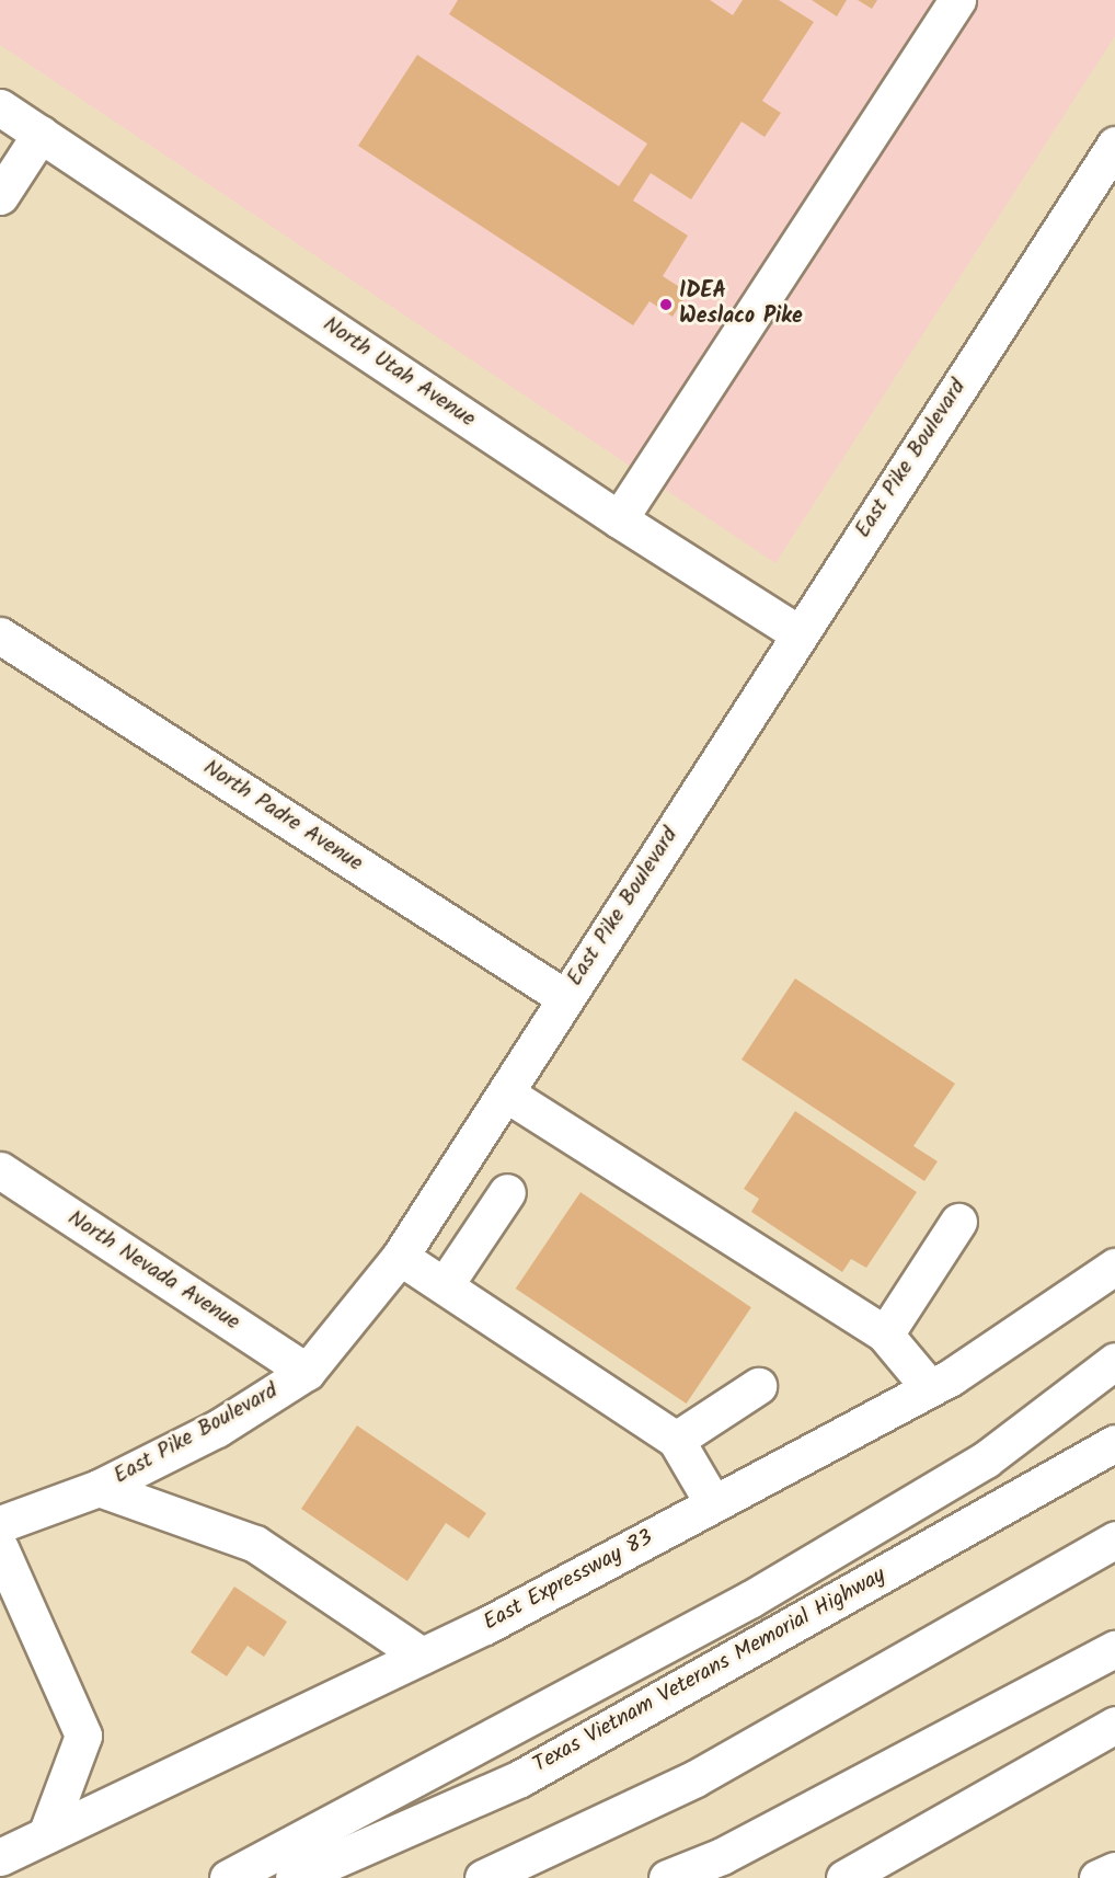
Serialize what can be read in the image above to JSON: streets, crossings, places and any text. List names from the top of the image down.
{
  "streets": {
    "main road": [
      "North Utah Avenue",
      "East Pike Boulevard",
      "North Padre Avenue",
      "North Nevada Avenue",
      "East Expressway 83",
      "Texas Vietnam Veterans Memorial Highway"
    ]
  },
  "crossings": [
    ["North Utah Avenue", "East Pike Boulevard"],
    ["East Pike Boulevard", "North Padre Avenue"],
    ["East Pike Boulevard", "North Nevada Avenue"]
  ],
  "places": ["IDEA Weslaco Pike"]
}
